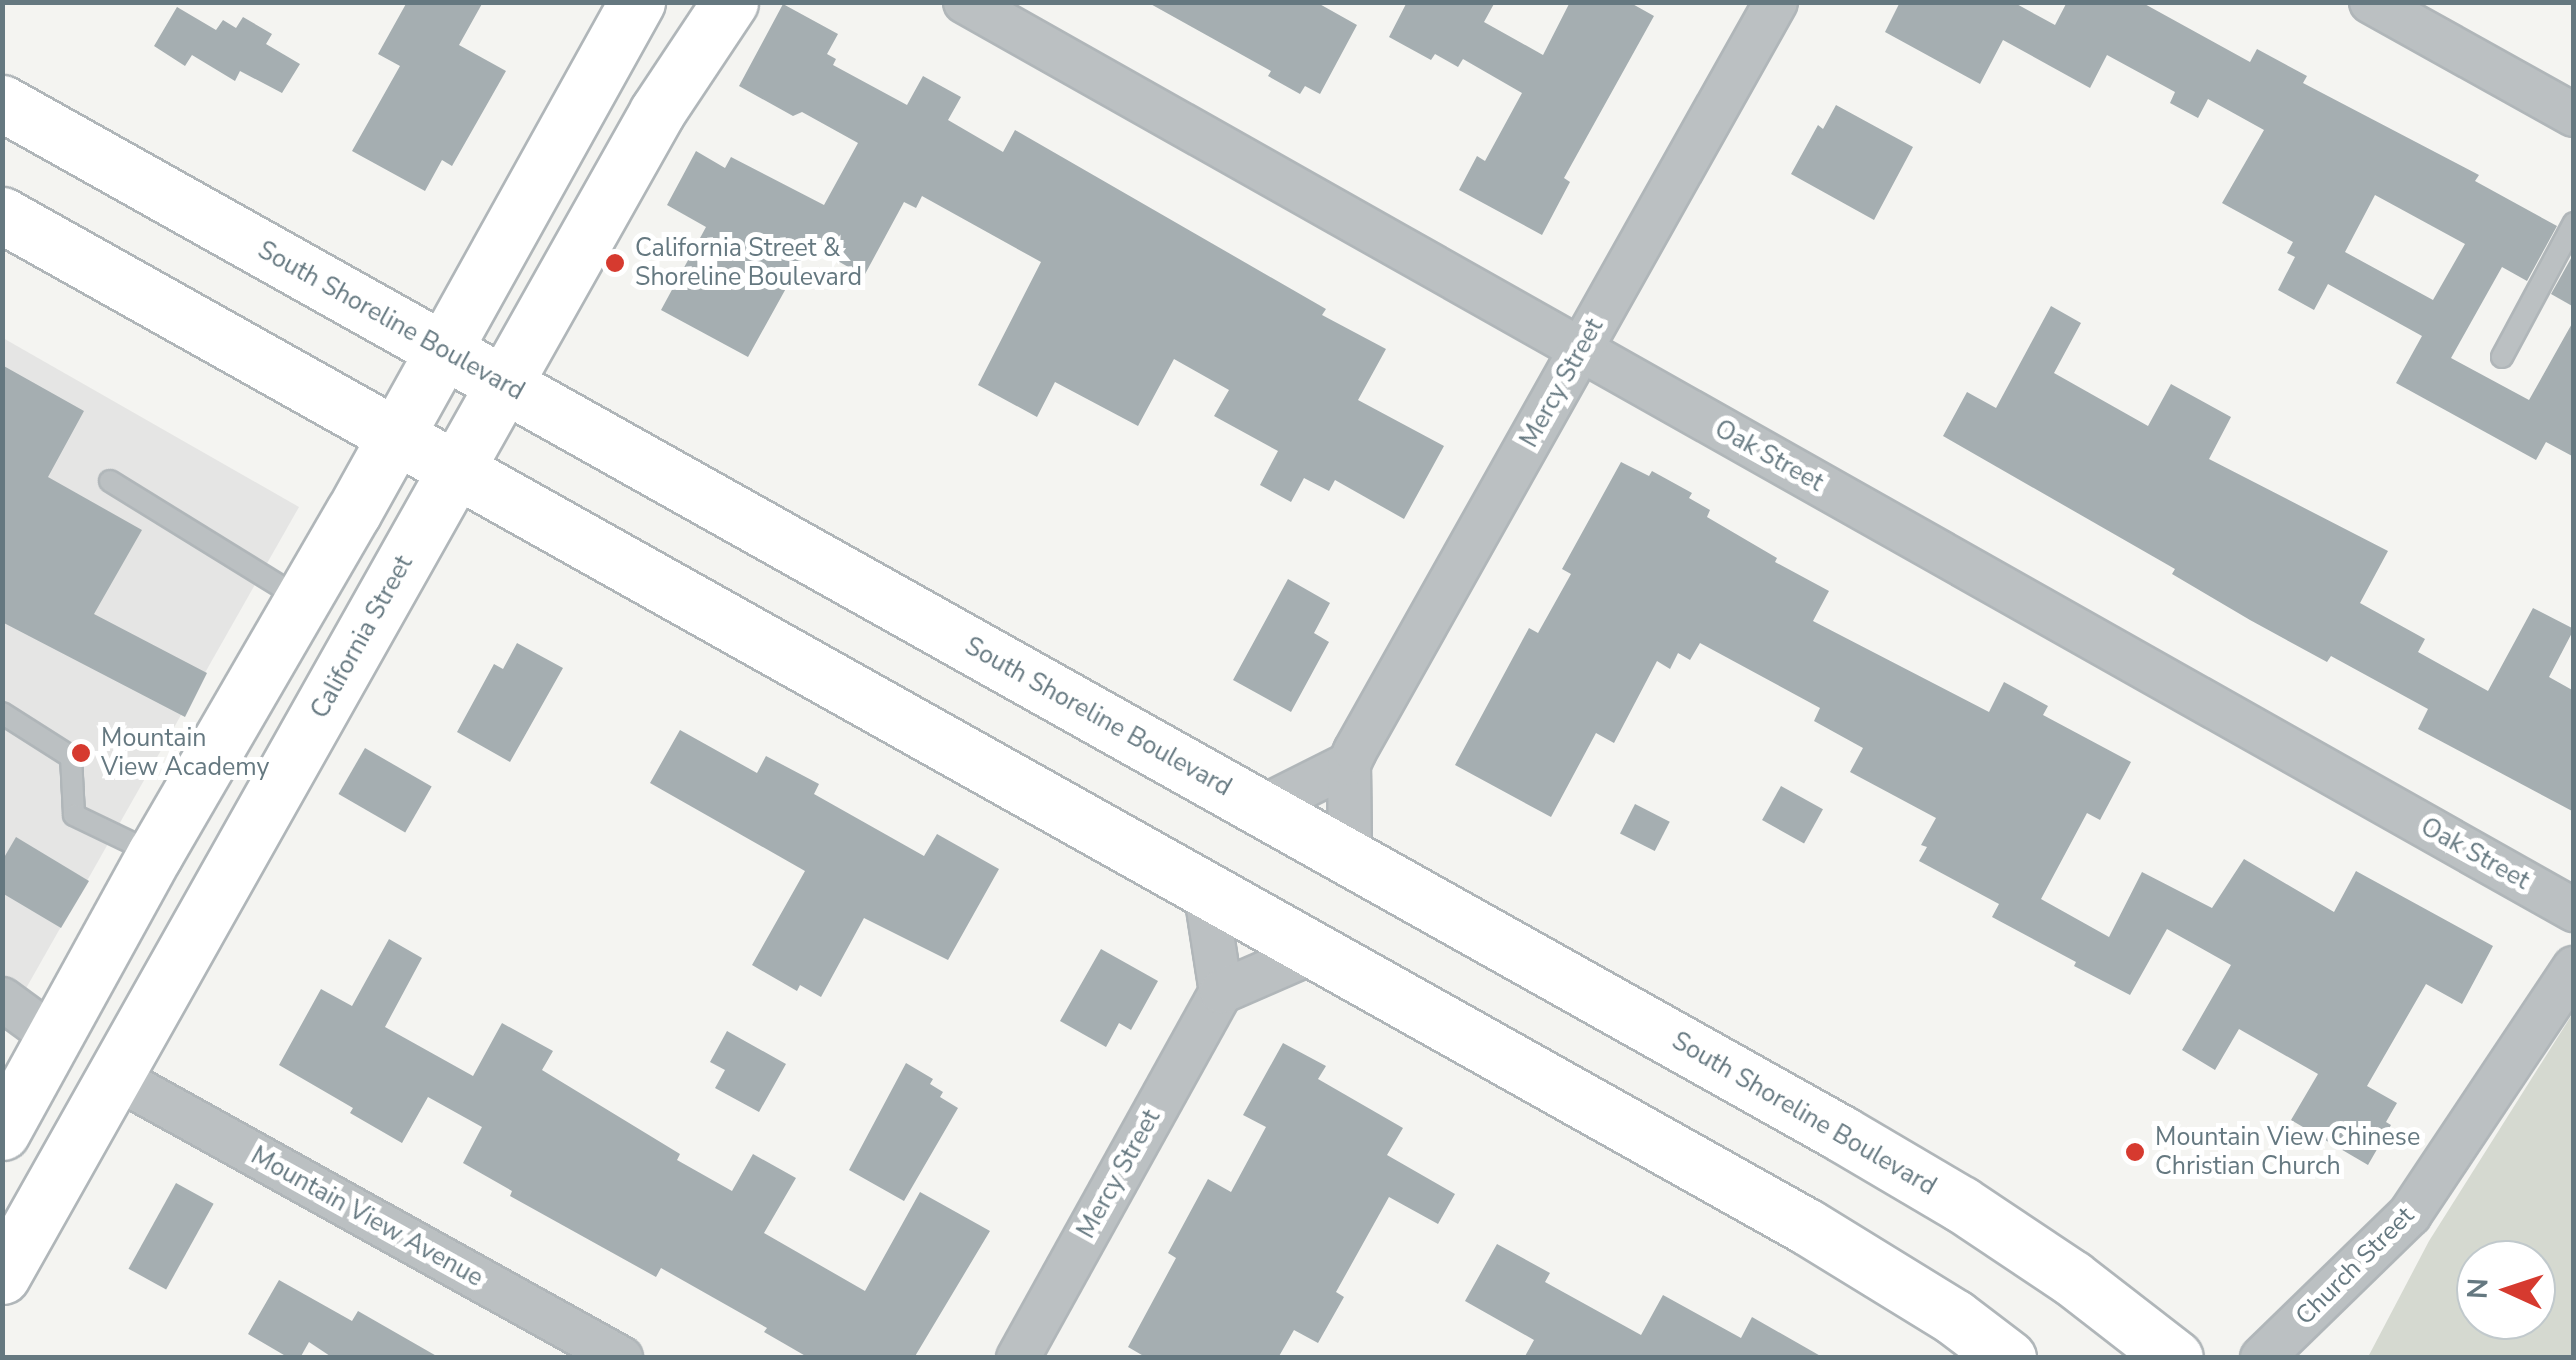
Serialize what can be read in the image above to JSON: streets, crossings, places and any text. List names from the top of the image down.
{
  "streets": {
    "main road": ["South Shoreline Boulevard", "California Street"],
    "street": [
      "Mercy Street",
      "Oak Street",
      "Mountain View Avenue",
      "Church Street"
    ]
  },
  "crossings": [
    ["South Shoreline Boulevard", "California Street"],
    ["Mercy Street", "Oak Street"],
    ["California Street", "Mountain View Avenue"]
  ],
  "places": ["California Street & Shoreline Boulevard", "Mountain View Academy", "Mountain View Chinese Christian Church"],
  "north": "left"
}
